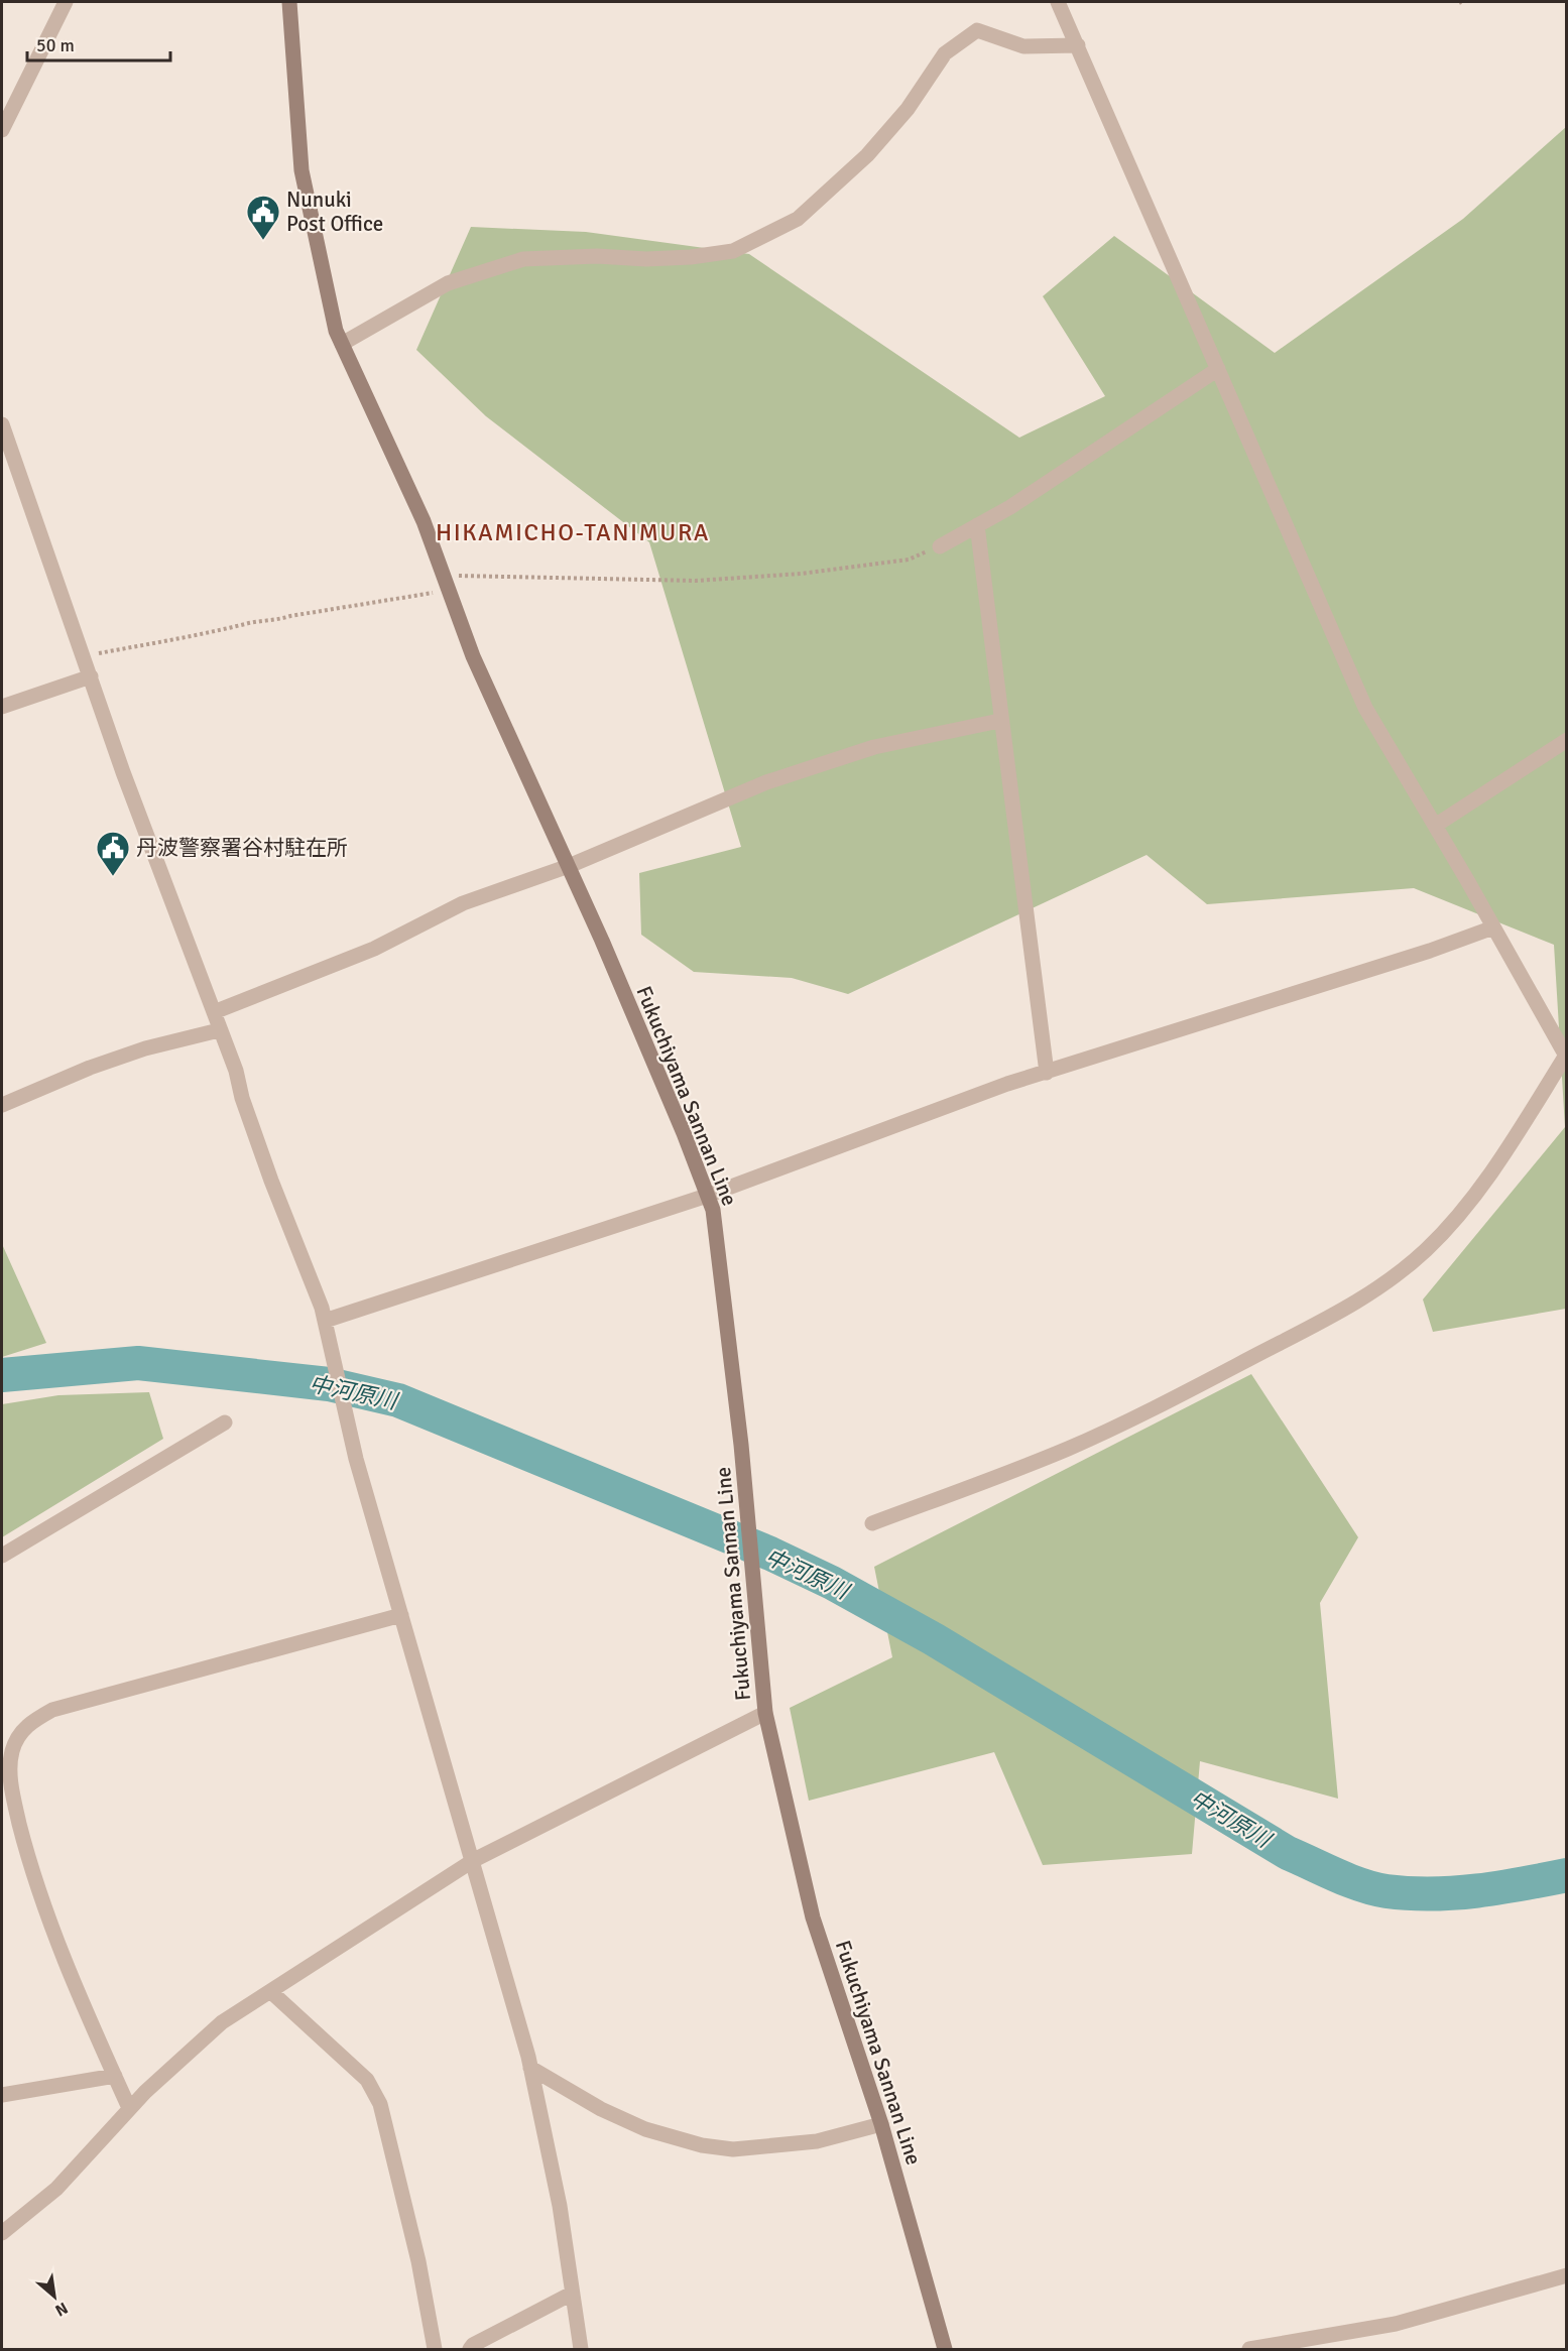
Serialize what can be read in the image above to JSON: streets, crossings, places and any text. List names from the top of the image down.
{
  "streets": {
    "main road": ["Fukuchiyama Sannan Line"]
  },
  "districts": ["HIKAMICHO-TANIMURA"],
  "water": ["中河原川"],
  "places": {
    "public building": ["Nunuki Post Office", "丹波警察署谷村駐在所"]
  },
  "scale_bar": "50 m",
  "north": "bottom right"
}
